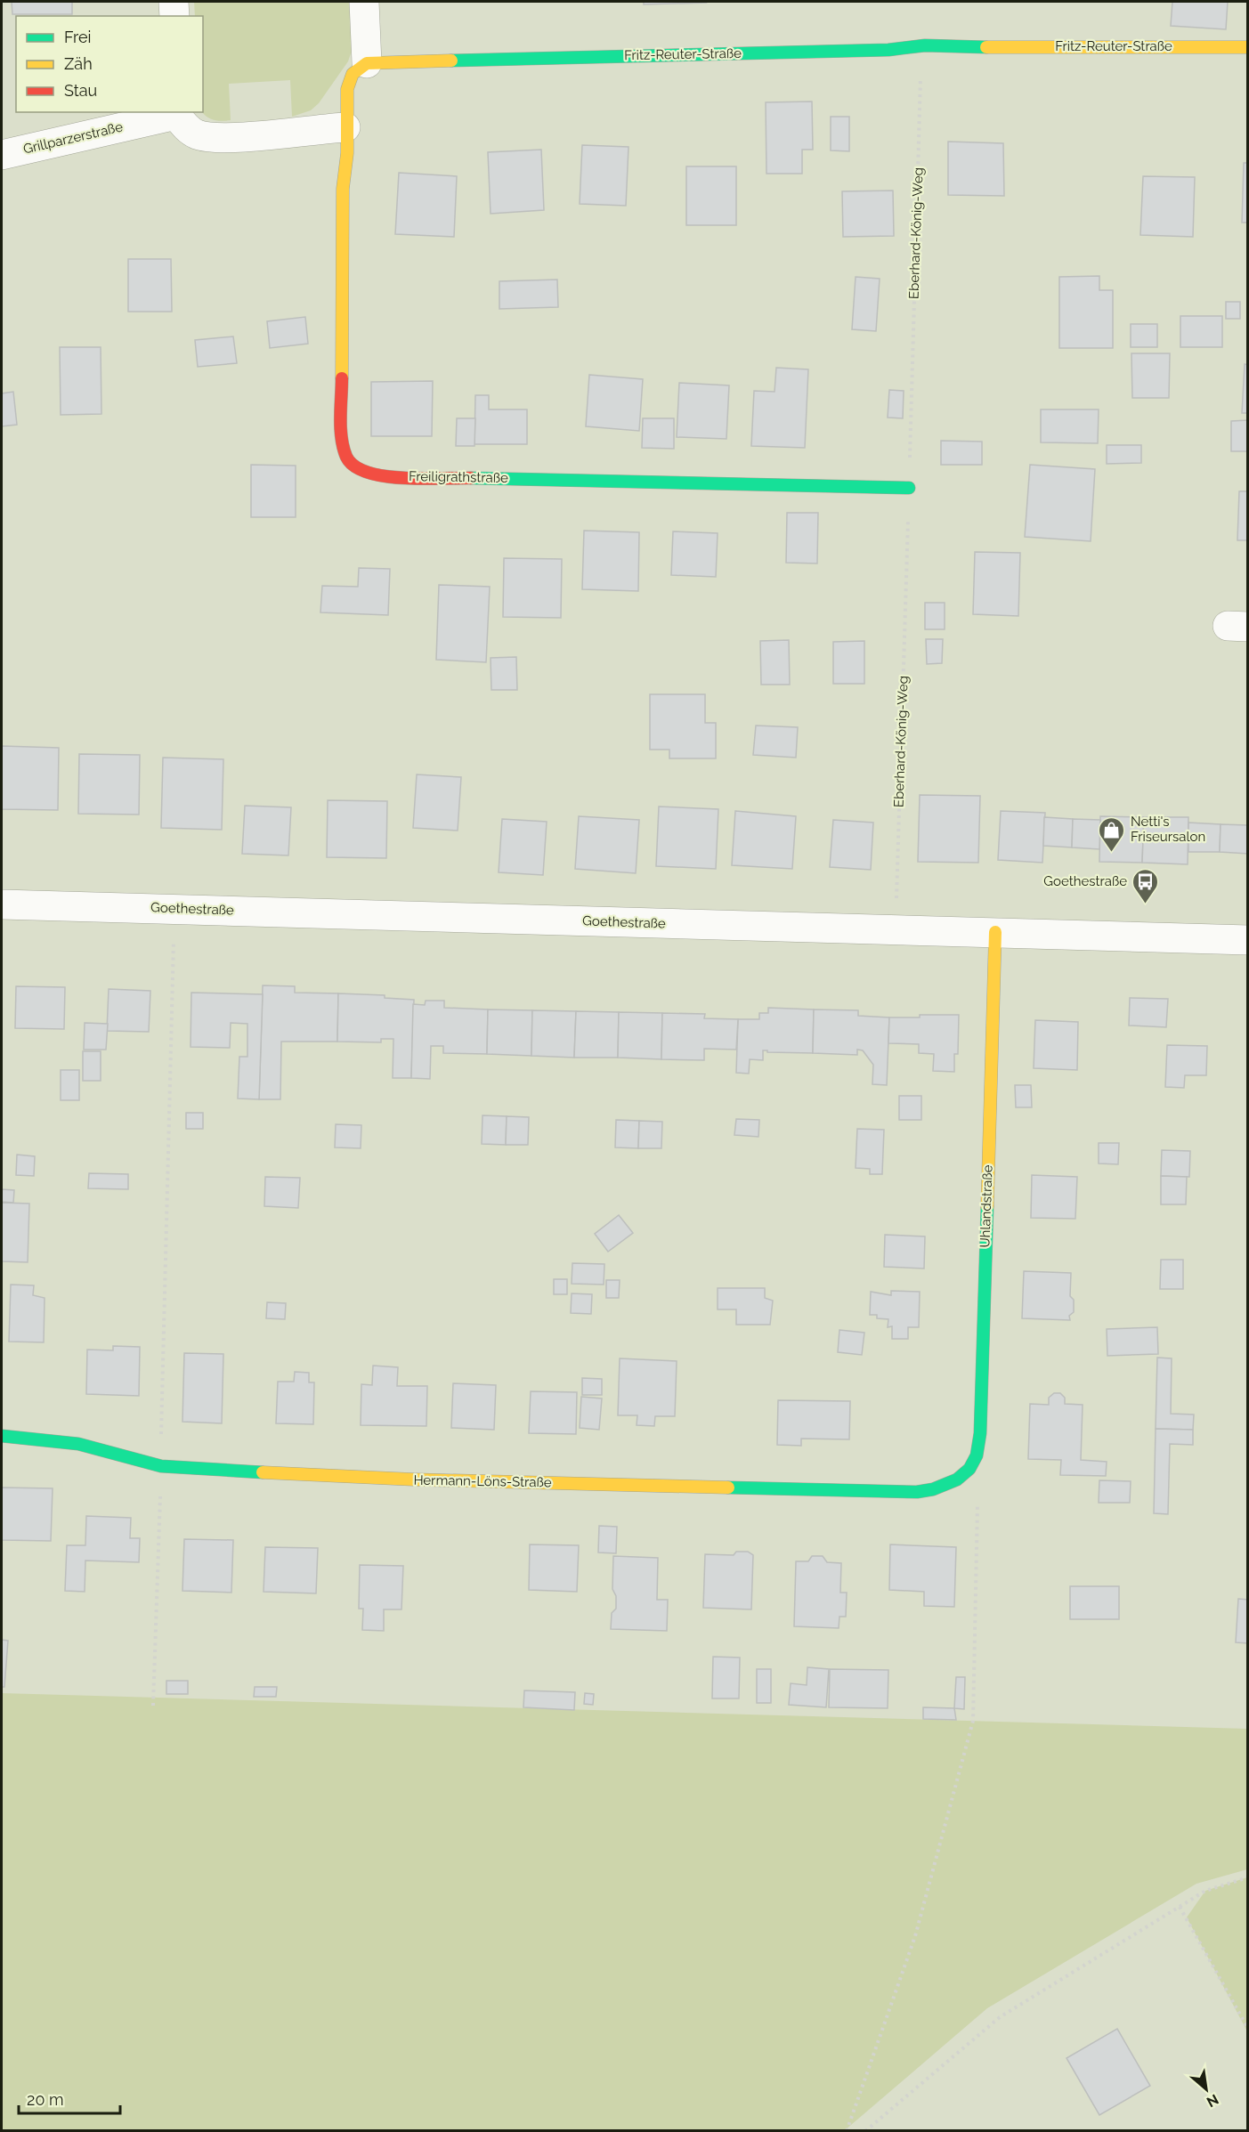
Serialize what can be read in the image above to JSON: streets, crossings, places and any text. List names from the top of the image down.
{
  "streets": {
    "street": [
      "Fritz-Reuter-Straße",
      "Grillparzerstraße",
      "Freiligrathstraße",
      "Goethestraße",
      "Uhlandstraße",
      "Hermann-Löns-Straße"
    ],
    "path": ["Eberhard-König-Weg"]
  },
  "crossings": [
    ["Fritz-Reuter-Straße", "Eberhard-König-Weg"],
    ["Eberhard-König-Weg", "Goethestraße"],
    ["Goethestraße", "Uhlandstraße"],
    ["Uhlandstraße", "Hermann-Löns-Straße"]
  ],
  "places": {
    "shop": ["Netti's Friseursalon"],
    "bus stop": ["Goethestraße"]
  },
  "legend": ["Frei", "Zäh", "Stau"],
  "scale_bar": "20 m",
  "north": "bottom right"
}
